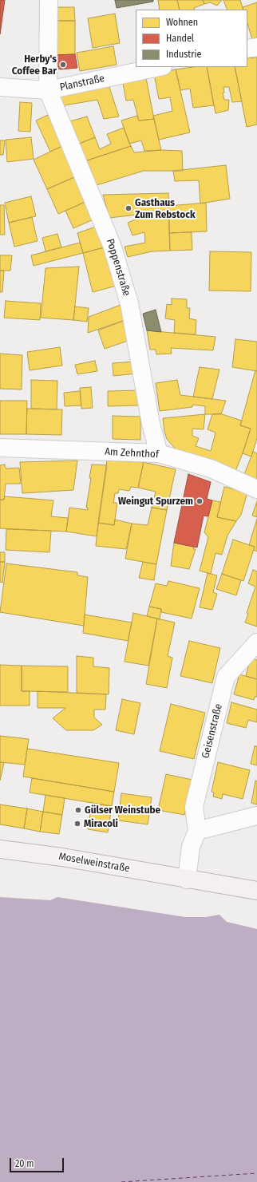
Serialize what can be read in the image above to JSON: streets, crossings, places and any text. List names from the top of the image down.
{
  "streets": {
    "main road": ["Moselweinstraße"],
    "street": [
      "Planstraße",
      "Poppenstraße",
      "Am Zehnthof",
      "Geisenstraße"
    ]
  },
  "crossings": [
    ["Planstraße", "Poppenstraße"],
    ["Poppenstraße", "Am Zehnthof"]
  ],
  "places": [
    "Herby's Coffee Bar",
    "Gasthaus Zum Rebstock",
    "Weingut Spurzem",
    "Gülser Weinstube",
    "Miracoli"
  ],
  "legend": ["Wohnen", "Handel", "Industrie"],
  "scale_bar": "20 m"
}
